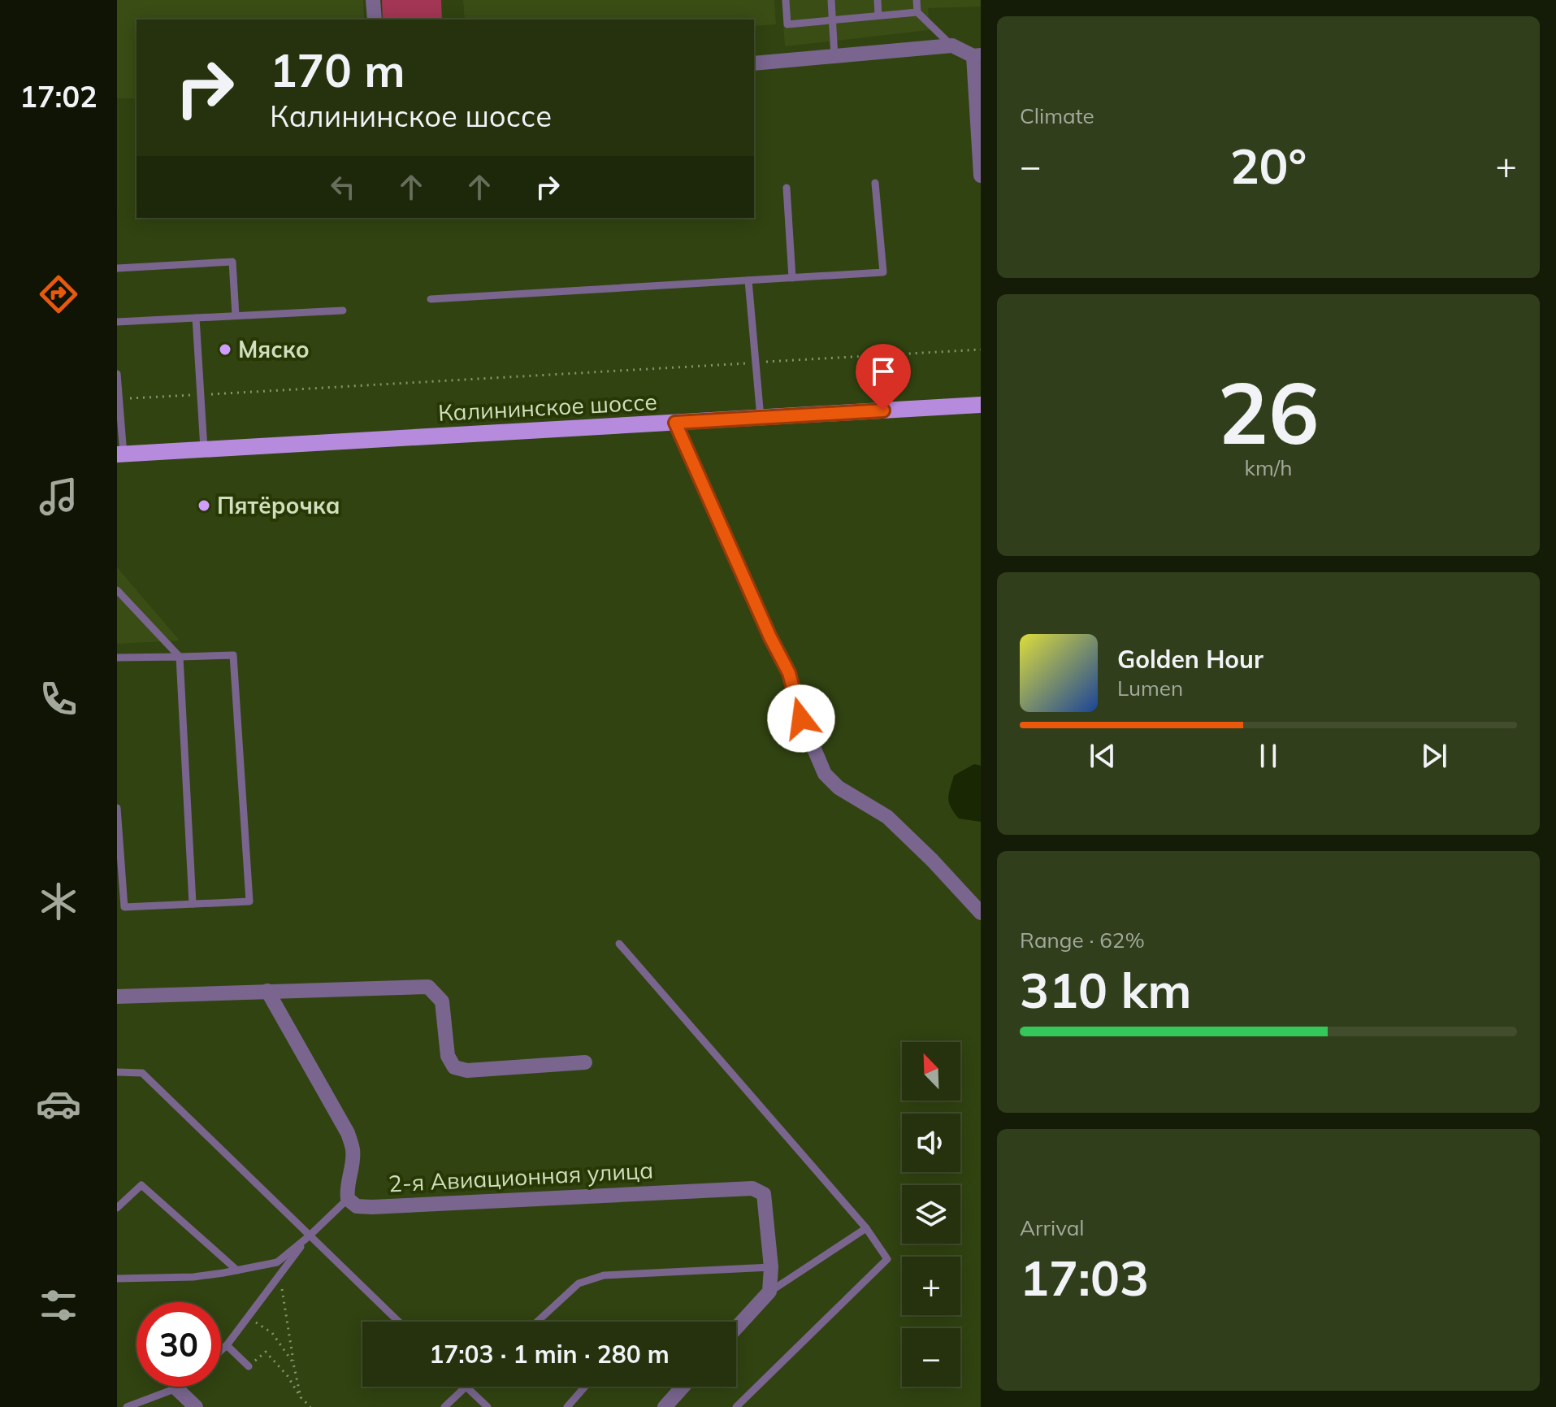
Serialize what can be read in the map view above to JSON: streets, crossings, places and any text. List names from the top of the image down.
{
  "streets": {
    "main road": ["Калининское шоссе"],
    "street": ["2-я Авиационная улица"]
  },
  "places": ["Мяско", "Пятёрочка"],
  "north": "top left",
  "page": {
    "tabs": "17:02",
    "tile": [
      "Climate",
      ["26", "km/h"],
      ["Range · 62%", "310 km"],
      ["Arrival", "17:03"]
    ],
    "turn": ["170 m", "Калининское шоссе"],
    "heat": ["−", "20°", "+"],
    "song": ["Golden Hour", "Lumen"],
    "map_buttons": ["+", "−"],
    "limit": "30",
    "trip": "17:03 · 1 min · 280 m"
  }
}
